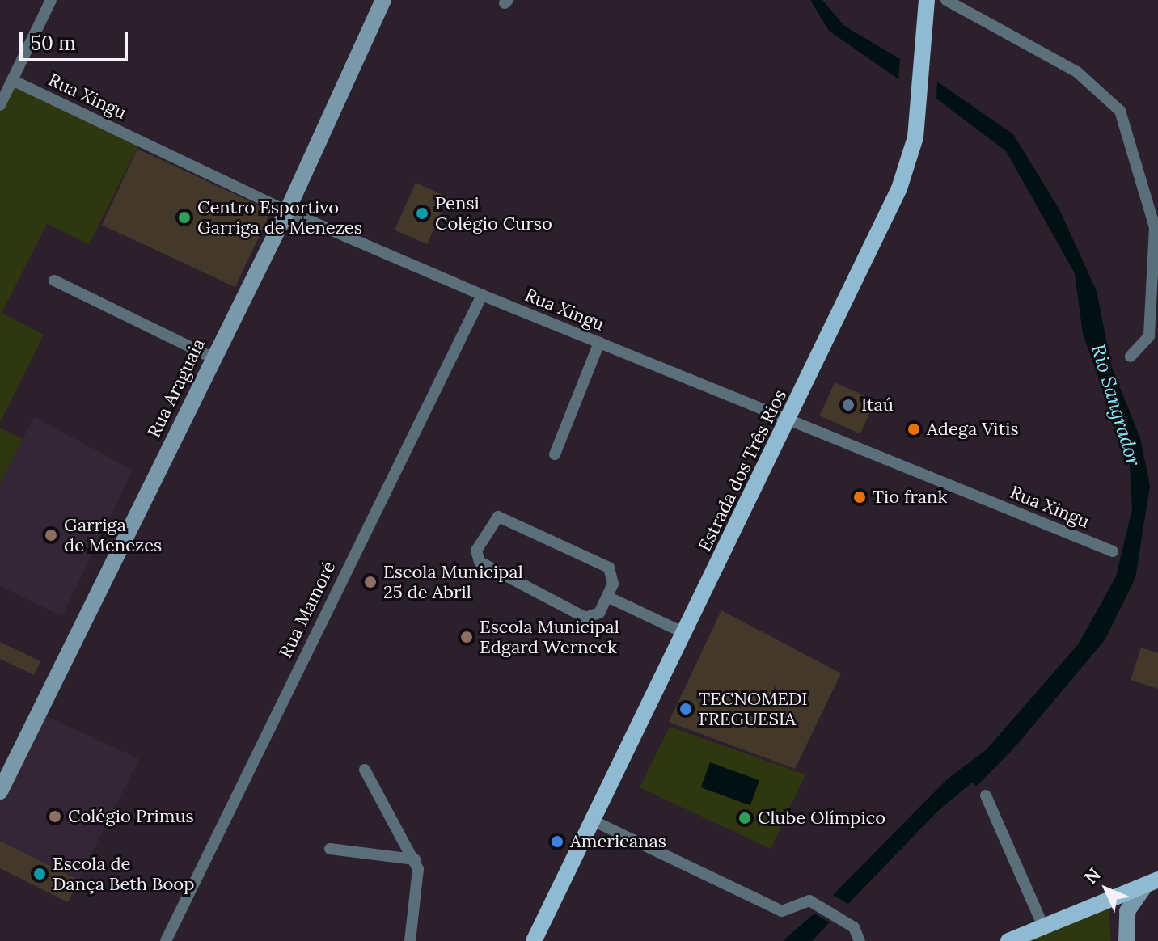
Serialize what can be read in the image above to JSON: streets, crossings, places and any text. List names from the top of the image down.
{
  "streets": {
    "main road": ["Estrada dos Três Rios"],
    "street": ["Rua Xingu", "Rua Araguaia", "Rua Mamoré"]
  },
  "crossings": [
    ["Rua Xingu", "Rua Araguaia"],
    ["Rua Xingu", "Estrada dos Três Rios"],
    ["Rua Xingu", "Rua Mamoré"]
  ],
  "water": ["Rio Sangrador"],
  "places": [
    "Pensi Colégio Curso",
    "Centro Esportivo Garriga de Menezes",
    "Itaú",
    "Adega Vitis",
    "Tio frank",
    "Garriga de Menezes",
    "Escola Municipal 25 de Abril",
    "Escola Municipal Edgard Werneck",
    "TECNOMEDI FREGUESIA",
    "Colégio Primus",
    "Clube Olímpico",
    "Americanas",
    "Escola de Dança Beth Boop"
  ],
  "scale_bar": "50 m",
  "north": "top left"
}
